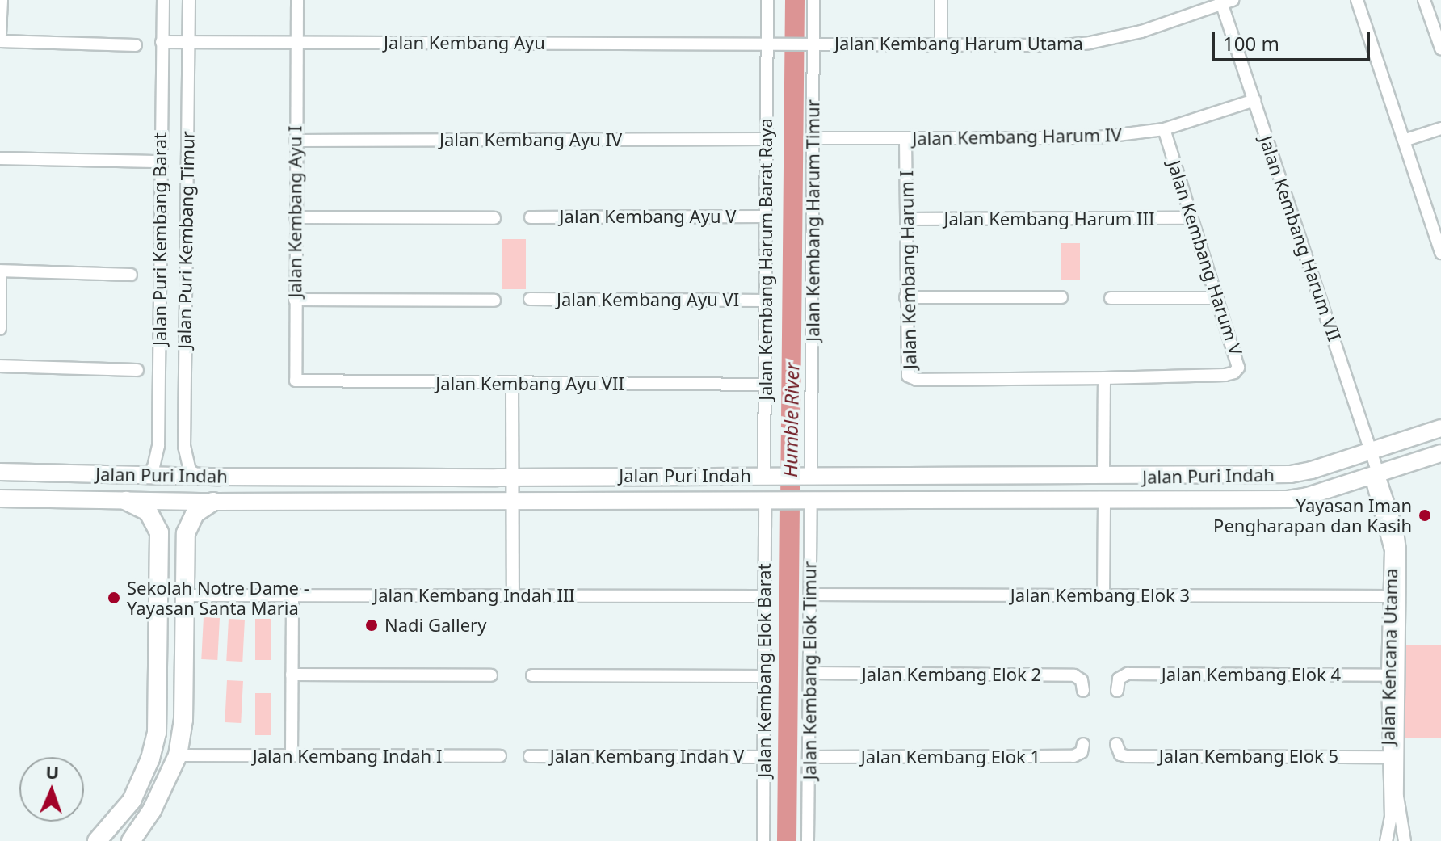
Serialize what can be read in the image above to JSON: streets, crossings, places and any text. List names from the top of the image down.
{
  "streets": {
    "main road": ["Jalan Puri Indah"],
    "street": [
      "Jalan Kembang Ayu",
      "Jalan Kembang Harum Utama",
      "Jalan Kembang Harum IV",
      "Jalan Kembang Ayu IV",
      "Jalan Kembang Ayu I",
      "Jalan Kembang Ayu V",
      "Jalan Kembang Harum III",
      "Jalan Kembang Harum Timur",
      "Jalan Kembang Harum VII",
      "Jalan Puri Kembang Barat",
      "Jalan Puri Kembang Timur",
      "Jalan Kembang Harum V",
      "Jalan Kembang Harum Barat Raya",
      "Jalan Kembang Harum I",
      "Jalan Kembang Ayu VI",
      "Jalan Kembang Ayu VII",
      "Jalan Kembang Indah III",
      "Jalan Kembang Elok 3",
      "Jalan Kencana Utama",
      "Jalan Kembang Elok Barat",
      "Jalan Kembang Elok Timur",
      "Jalan Kembang Elok 2",
      "Jalan Kembang Elok 4",
      "Jalan Kembang Indah I",
      "Jalan Kembang Indah V",
      "Jalan Kembang Elok 5",
      "Jalan Kembang Elok 1"
    ]
  },
  "crossings": [
    ["Jalan Kembang Ayu", "Jalan Kembang Harum Utama"],
    ["Jalan Kembang Ayu", "Jalan Kembang Ayu I"],
    ["Jalan Kembang Ayu", "Jalan Puri Kembang Barat"],
    ["Jalan Kembang Ayu", "Jalan Puri Kembang Timur"],
    ["Jalan Kembang Ayu", "Jalan Kembang Harum Barat Raya"],
    ["Jalan Kembang Harum Utama", "Jalan Kembang Harum Timur"],
    ["Jalan Kembang Harum Utama", "Jalan Kembang Harum VII"],
    ["Jalan Kembang Harum Utama", "Jalan Kembang Harum Barat Raya"],
    ["Jalan Kembang Harum IV", "Jalan Kembang Harum Timur"],
    ["Jalan Kembang Harum IV", "Jalan Kembang Harum VII"],
    ["Jalan Kembang Harum IV", "Jalan Kembang Harum V"],
    ["Jalan Kembang Harum IV", "Jalan Kembang Harum I"],
    ["Jalan Kembang Ayu IV", "Jalan Kembang Ayu I"],
    ["Jalan Kembang Ayu IV", "Jalan Kembang Harum Barat Raya"],
    ["Jalan Kembang Ayu I", "Jalan Kembang Ayu VII"],
    ["Jalan Kembang Ayu V", "Jalan Kembang Harum Barat Raya"],
    ["Jalan Kembang Harum III", "Jalan Kembang Harum V"],
    ["Jalan Kembang Harum III", "Jalan Kembang Harum I"],
    ["Jalan Kembang Harum Timur", "Jalan Puri Indah"],
    ["Jalan Kembang Harum VII", "Jalan Puri Indah"],
    ["Jalan Kembang Harum VII", "Jalan Kencana Utama"],
    ["Jalan Puri Kembang Barat", "Jalan Puri Indah"],
    ["Jalan Puri Kembang Timur", "Jalan Puri Indah"],
    ["Jalan Kembang Harum V", "Jalan Kembang Harum I"],
    ["Jalan Kembang Harum Barat Raya", "Jalan Kembang Ayu VI"],
    ["Jalan Kembang Harum Barat Raya", "Jalan Kembang Ayu VII"],
    ["Jalan Kembang Harum Barat Raya", "Jalan Puri Indah"],
    ["Jalan Puri Indah", "Jalan Kembang Elok Barat"],
    ["Jalan Puri Indah", "Jalan Kembang Elok Timur"],
    ["Jalan Kembang Indah III", "Jalan Kembang Elok Barat"],
    ["Jalan Kembang Elok 3", "Jalan Kencana Utama"],
    ["Jalan Kembang Elok 3", "Jalan Kembang Elok Timur"],
    ["Jalan Kencana Utama", "Jalan Kembang Elok 4"],
    ["Jalan Kencana Utama", "Jalan Kembang Elok 5"],
    ["Jalan Kembang Elok Barat", "Jalan Kembang Indah V"],
    ["Jalan Kembang Elok Timur", "Jalan Kembang Elok 2"],
    ["Jalan Kembang Elok Timur", "Jalan Kembang Elok 1"]
  ],
  "water": ["Humble River"],
  "places": ["Yayasan Iman Pengharapan dan Kasih", "Sekolah Notre Dame - Yayasan Santa Maria", "Nadi Gallery"],
  "scale_bar": "100 m",
  "north": "top"
}
